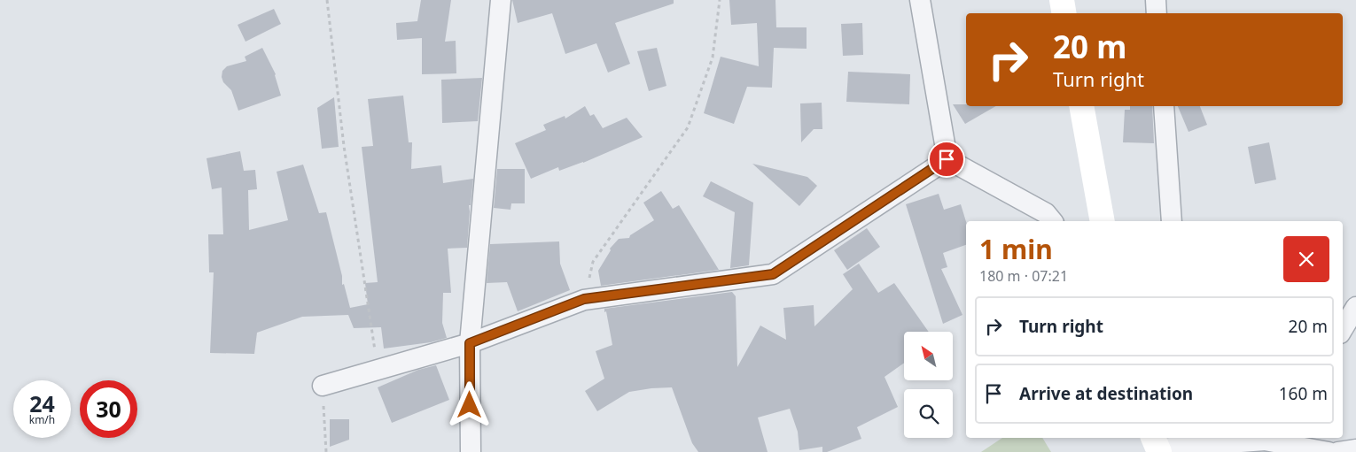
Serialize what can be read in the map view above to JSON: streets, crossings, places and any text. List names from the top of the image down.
{
  "north": "top left",
  "page": {
    "turn": ["20 m", "Turn right"],
    "heading": ["1 min", "180 m · 07:21"],
    "list": [
      {
        "name": "Turn right",
        "value": "20 m"
      },
      {
        "name": "Arrive at destination",
        "value": "160 m"
      }
    ],
    "speed": "24 km/h",
    "limit": "30"
  }
}
